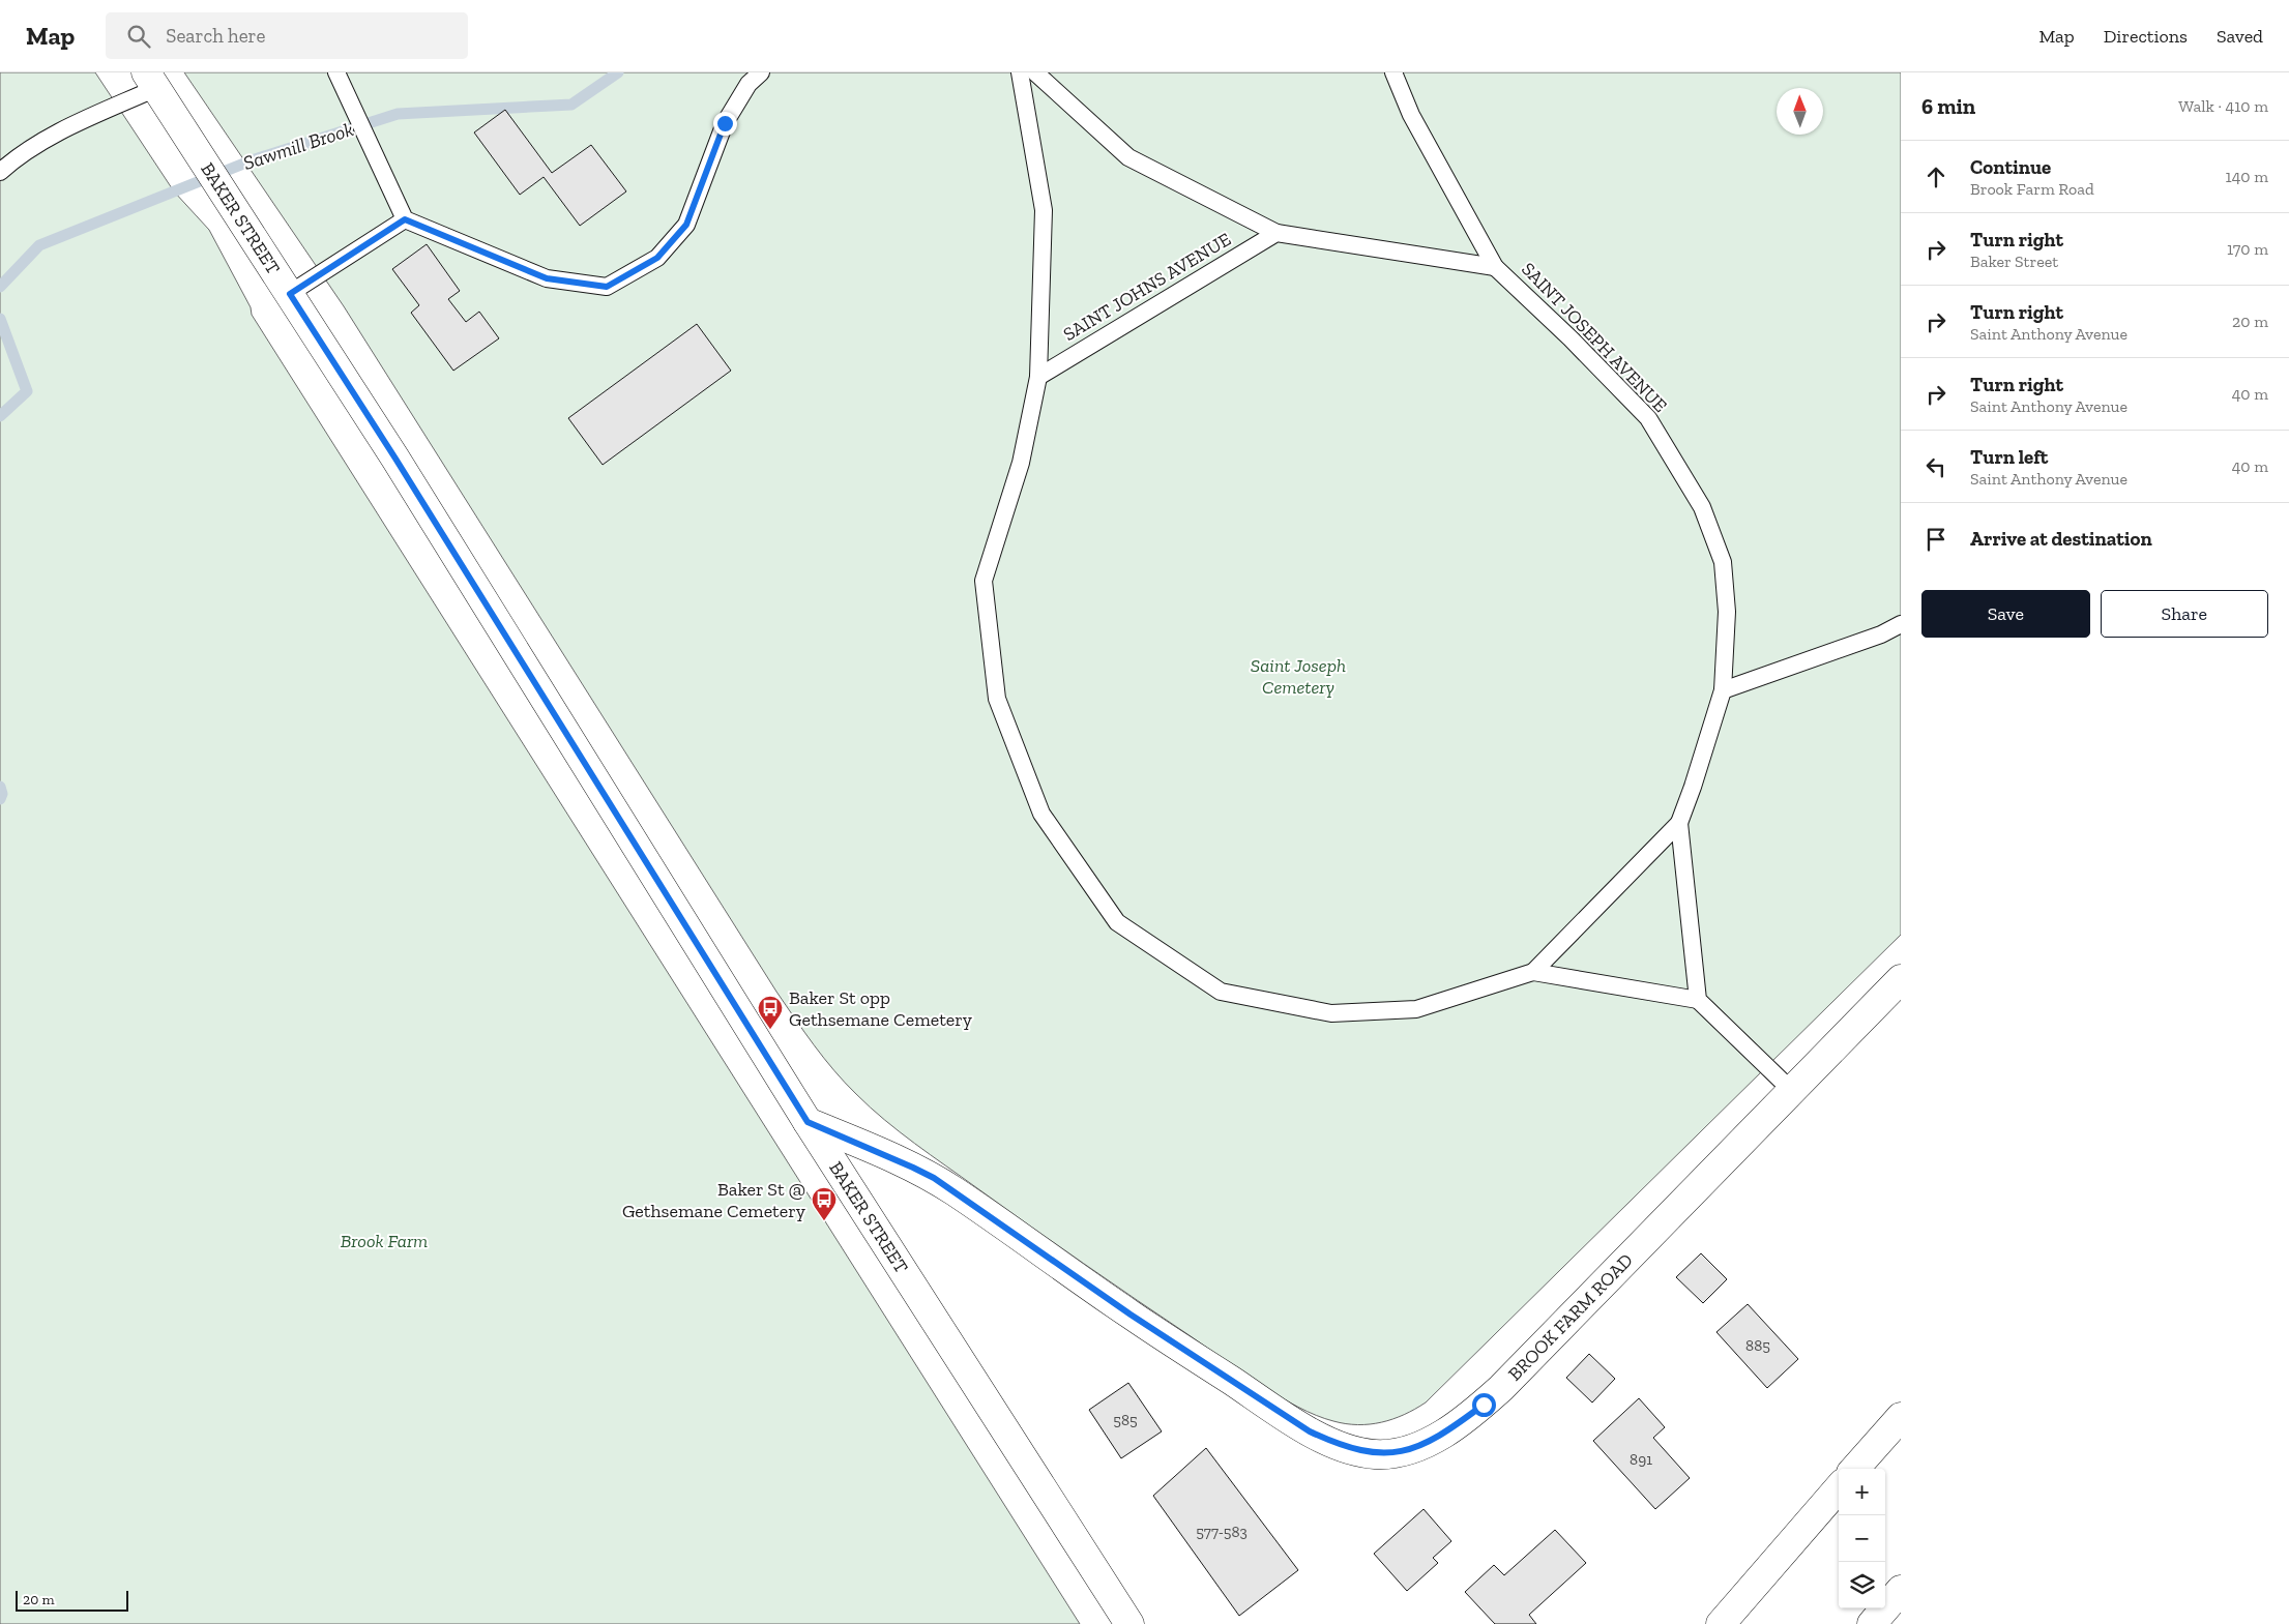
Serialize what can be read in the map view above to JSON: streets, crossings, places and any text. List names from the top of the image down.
{
  "streets": {
    "main road": ["BAKER STREET", "BROOK FARM ROAD"],
    "lane": ["SAINT JOHNS AVENUE", "SAINT JOSEPH AVENUE"]
  },
  "crossings": [
    ["BAKER STREET", "BROOK FARM ROAD"],
    ["SAINT JOHNS AVENUE", "SAINT JOSEPH AVENUE"]
  ],
  "water": ["Sawmill Brook"],
  "parks": ["Saint Joseph Cemetery", "Brook Farm"],
  "places": {
    "bus stop": ["Baker St opp Gethsemane Cemetery", "Baker St @ Gethsemane Cemetery"]
  },
  "house_numbers": [
    "885",
    "585",
    "891",
    "577-583"
  ],
  "scale_bar": "20 m",
  "north": "top",
  "page": {
    "header": "Map",
    "search": "Search here",
    "nav": ["Map", "Directions", "Saved"],
    "heading": ["6 min", "Walk · 410 m"],
    "list": [
      ["Continue", "Brook Farm Road", "140 m"],
      ["Turn right", "Baker Street", "170 m"],
      ["Turn right", "Saint Anthony Avenue", "20 m"],
      ["Turn right", "Saint Anthony Avenue", "40 m"],
      ["Turn left", "Saint Anthony Avenue", "40 m"],
      "Arrive at destination"
    ],
    "buttons": ["Save", "Share"],
    "map_buttons": ["+", "−"],
    "scale": "20 m"
  }
}
